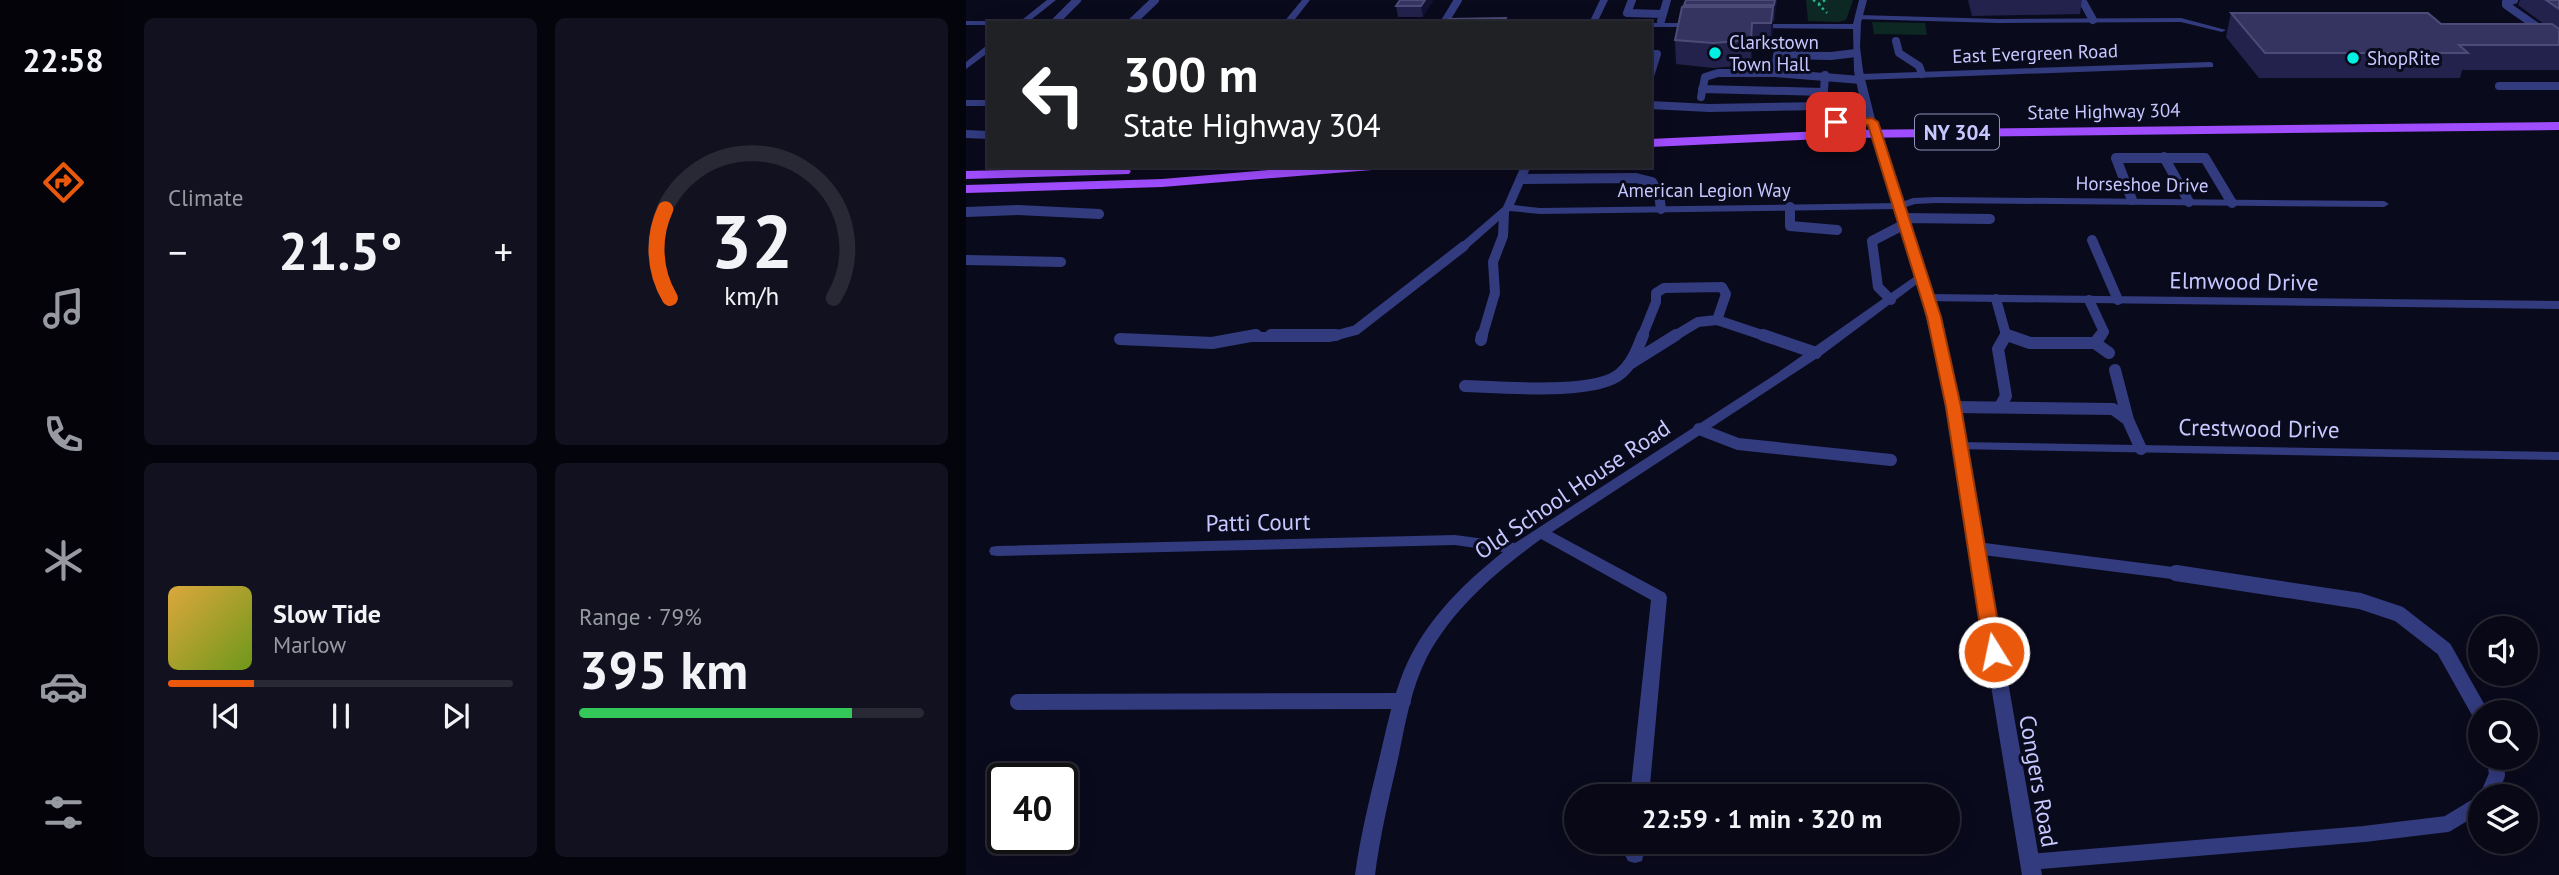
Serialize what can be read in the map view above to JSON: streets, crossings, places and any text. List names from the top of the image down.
{
  "streets": {
    "main road": ["State Highway 304", "NY 304"],
    "street": [
      "East Evergreen Road",
      "Horseshoe Drive",
      "American Legion Way",
      "Elmwood Drive",
      "Crestwood Drive",
      "Old School House Road",
      "Patti Court",
      "Congers Road"
    ]
  },
  "crossings": [
    ["East Evergreen Road", "Congers Road"],
    ["State Highway 304", "Congers Road"],
    ["Horseshoe Drive", "American Legion Way"],
    ["Horseshoe Drive", "Congers Road"],
    ["American Legion Way", "Congers Road"],
    ["Elmwood Drive", "Congers Road"],
    ["Crestwood Drive", "Congers Road"],
    ["Old School House Road", "Patti Court"],
    ["Old School House Road", "Congers Road"]
  ],
  "places": ["Clarkstown Town Hall", "ShopRite"],
  "page": {
    "tabs": "22:58",
    "tile": [
      "Climate",
      ["Range · 79%", "395 km"]
    ],
    "turn": ["300 m", "State Highway 304"],
    "heat": ["−", "21.5°", "+"],
    "song": ["Slow Tide", "Marlow"],
    "limit": "40",
    "trip": "22:59 · 1 min · 320 m",
    "gauge": ["32", "km/h"]
  }
}
